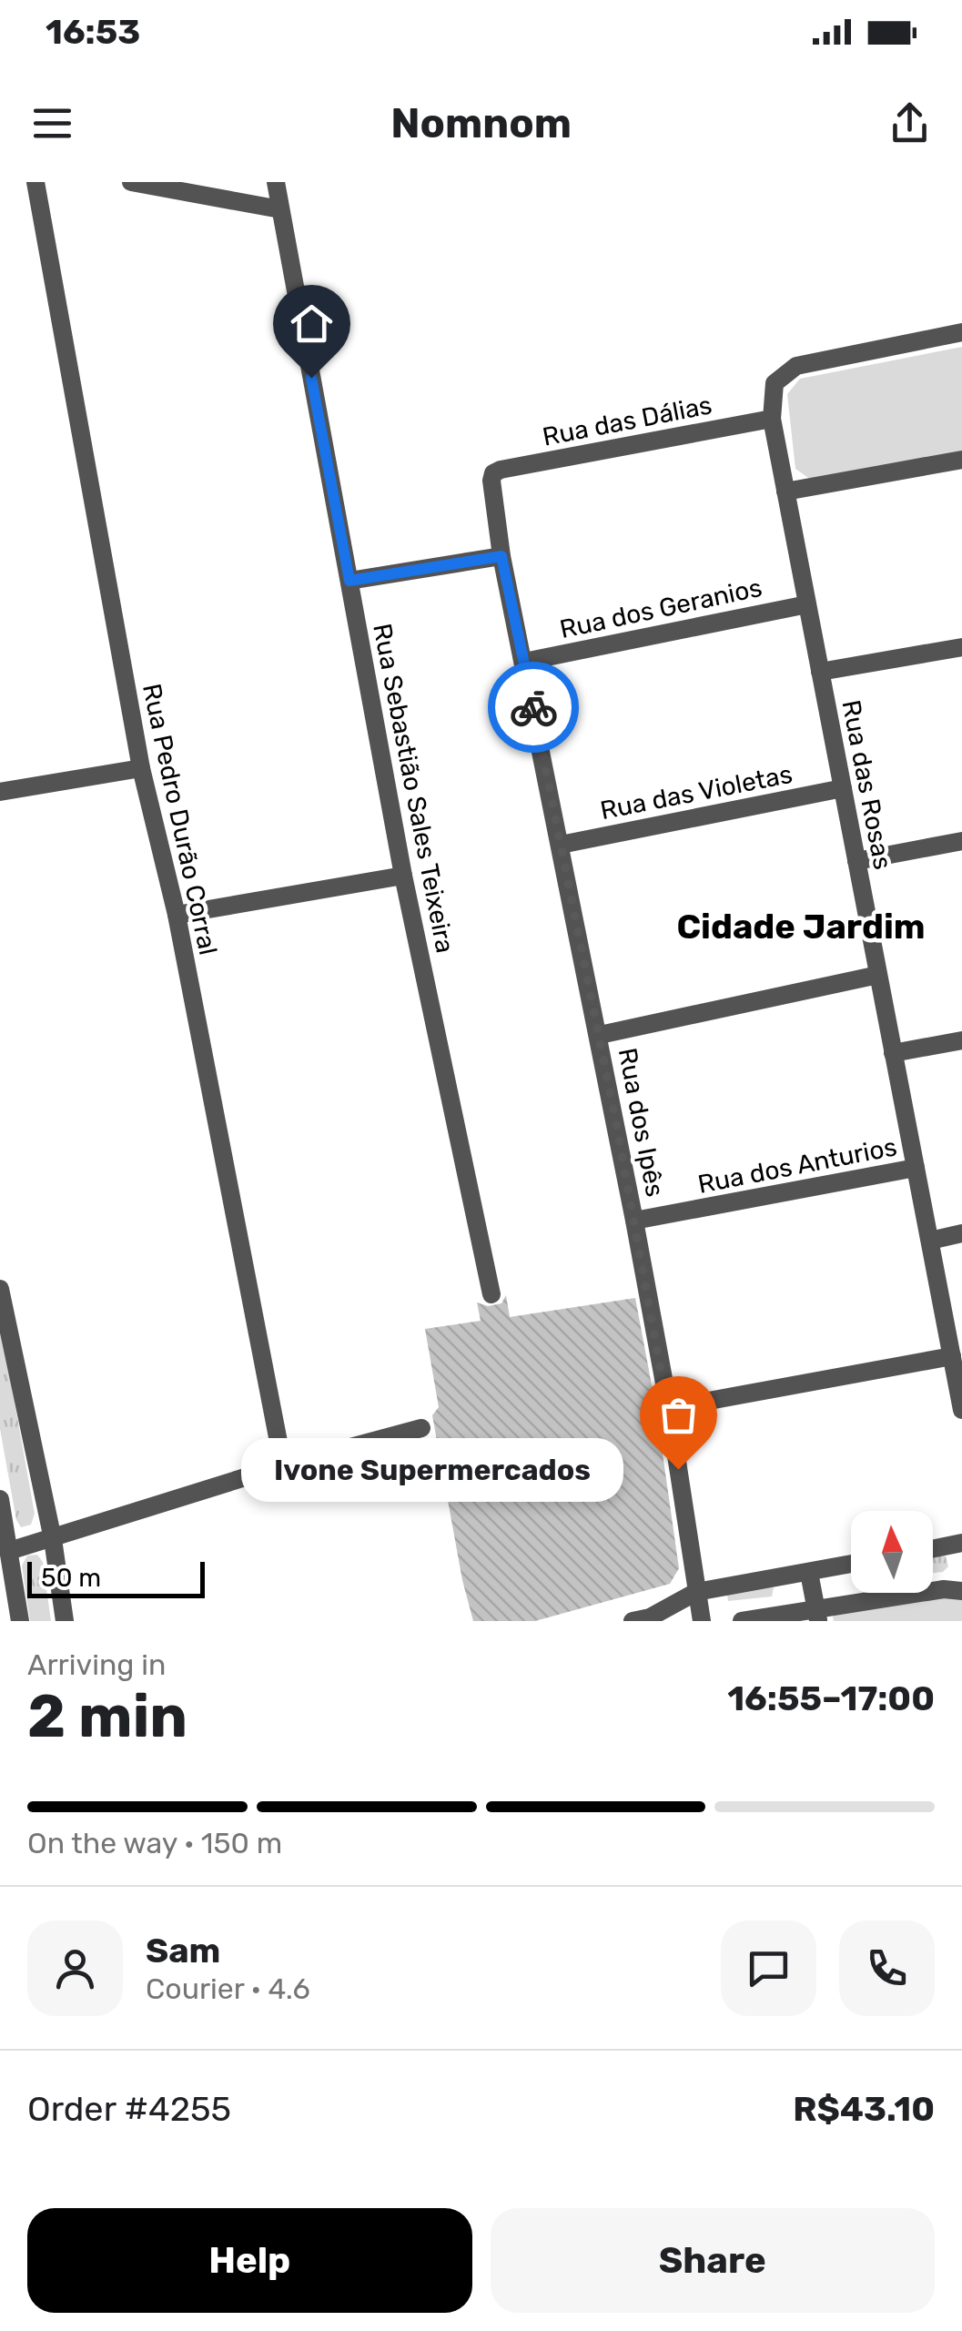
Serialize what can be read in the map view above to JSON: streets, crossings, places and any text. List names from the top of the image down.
{
  "streets": {
    "street": [
      "Rua das Dálias",
      "Rua dos Geranios",
      "Rua das Rosas",
      "Rua Sebastião Sales Teixeira",
      "Rua das Violetas",
      "Rua Pedro Durão Corral",
      "Rua dos Ipês",
      "Rua dos Anturios"
    ]
  },
  "crossings": [
    ["Rua das Dálias", "Rua das Rosas"],
    ["Rua das Dálias", "Rua dos Ipês"],
    ["Rua dos Geranios", "Rua das Rosas"],
    ["Rua dos Geranios", "Rua dos Ipês"],
    ["Rua das Rosas", "Rua das Violetas"],
    ["Rua das Rosas", "Rua dos Anturios"],
    ["Rua das Violetas", "Rua dos Ipês"],
    ["Rua dos Ipês", "Rua dos Anturios"]
  ],
  "districts": ["Cidade Jardim"],
  "places": ["Ivone Supermercados"],
  "scale_bar": "50 m",
  "north": "top",
  "page": {
    "status": "16:53",
    "header": "Nomnom",
    "bubble": "Ivone Supermercados",
    "scale": "50 m",
    "heading": ["2 min", "Arriving in", "16:55–17:00"],
    "panel": [
      "Sam",
      "Courier · 4.6",
      "Order #4255",
      "R$43.10"
    ],
    "bar": "On the way · 150 m",
    "buttons": ["Help", "Share"]
  }
}
